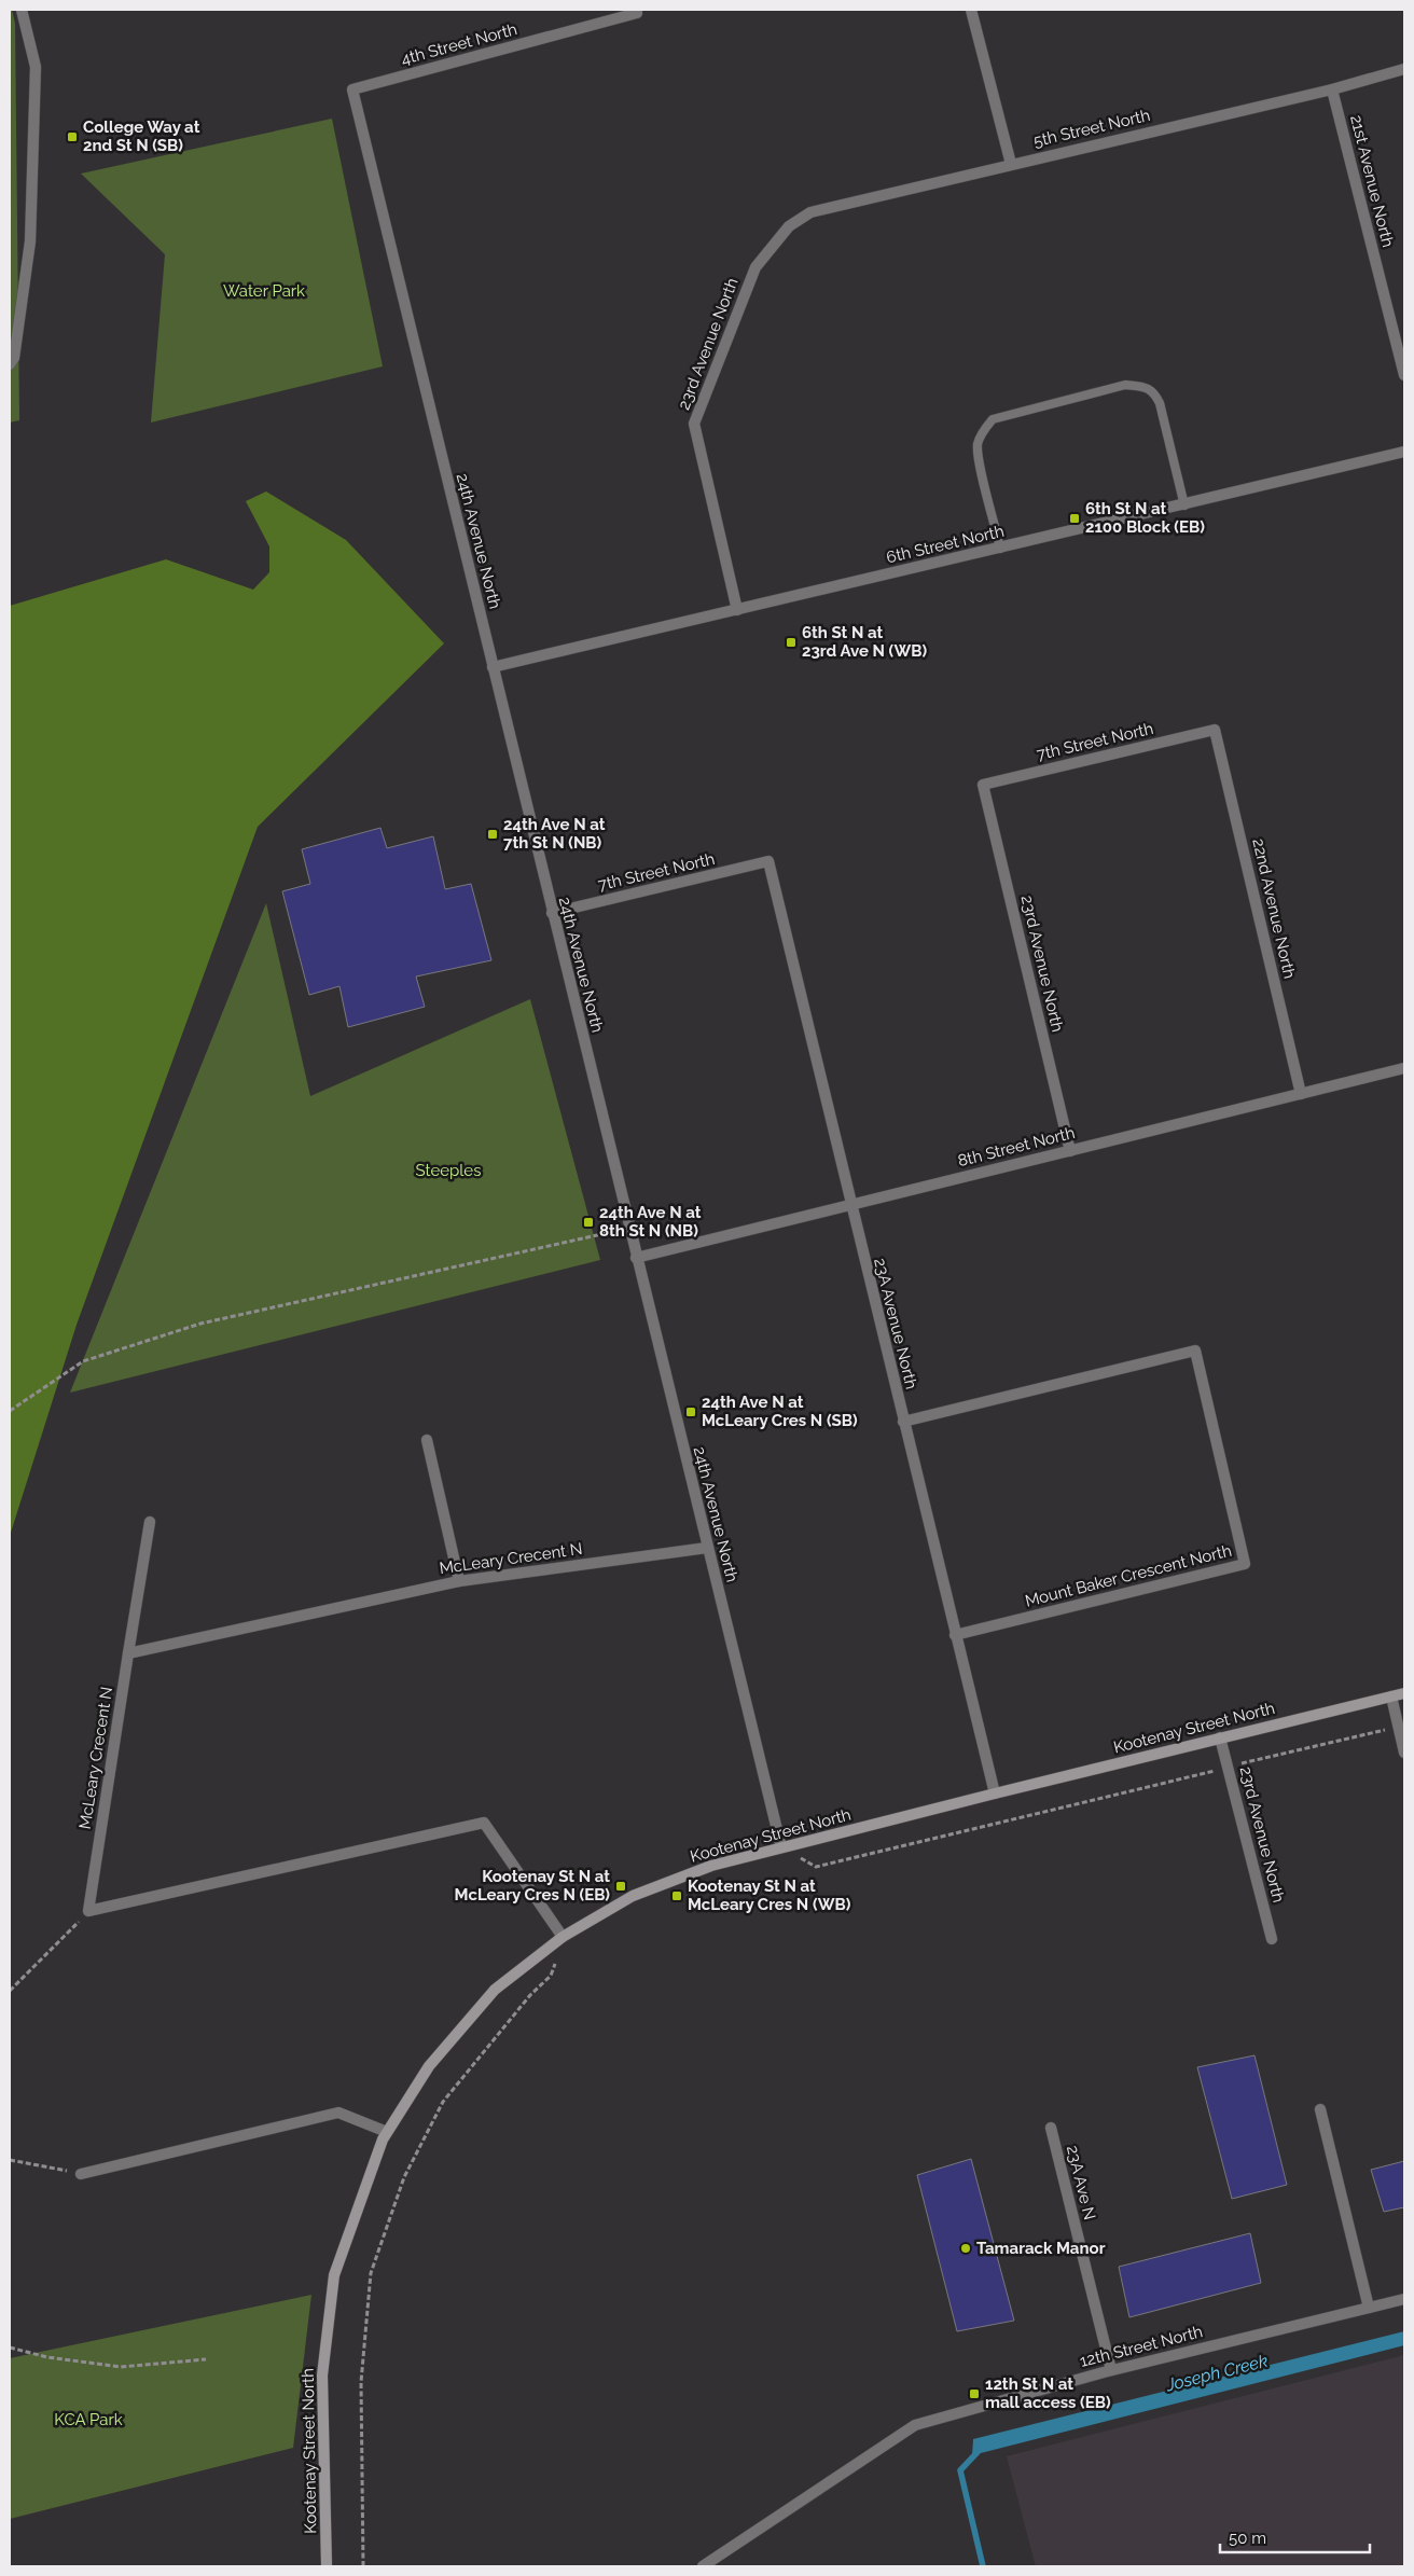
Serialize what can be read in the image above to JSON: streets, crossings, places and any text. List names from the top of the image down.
{
  "streets": {
    "street": [
      "4th Street North",
      "5th Street North",
      "21st Avenue North",
      "23rd Avenue North",
      "24th Avenue North",
      "6th Street North",
      "7th Street North",
      "22nd Avenue North",
      "8th Street North",
      "23A Avenue North",
      "McLeary Crecent N",
      "Mount Baker Crescent North",
      "Kootenay Street North",
      "23A Ave N",
      "12th Street North"
    ]
  },
  "crossings": [
    ["4th Street North", "24th Avenue North"],
    ["5th Street North", "21st Avenue North"],
    ["5th Street North", "23rd Avenue North"],
    ["23rd Avenue North", "6th Street North"],
    ["23rd Avenue North", "7th Street North"],
    ["23rd Avenue North", "8th Street North"],
    ["23rd Avenue North", "Kootenay Street North"],
    ["24th Avenue North", "6th Street North"],
    ["24th Avenue North", "7th Street North"],
    ["24th Avenue North", "8th Street North"],
    ["24th Avenue North", "McLeary Crecent N"],
    ["24th Avenue North", "Kootenay Street North"],
    ["7th Street North", "22nd Avenue North"],
    ["7th Street North", "23A Avenue North"],
    ["22nd Avenue North", "8th Street North"],
    ["8th Street North", "23A Avenue North"],
    ["23A Avenue North", "Mount Baker Crescent North"],
    ["23A Avenue North", "Kootenay Street North"],
    ["23A Ave N", "12th Street North"]
  ],
  "water": ["Joseph Creek"],
  "parks": ["Water Park", "Steeples", "KCA Park"],
  "places": {
    "transit": [
      "College Way at 2nd St N (SB)",
      "6th St N at 2100 Block (EB)",
      "6th St N at 23rd Ave N (WB)",
      "24th Ave N at 7th St N (NB)",
      "24th Ave N at 8th St N (NB)",
      "24th Ave N at McLeary Cres N (SB)",
      "Kootenay St N at McLeary Cres N (EB)",
      "Kootenay St N at McLeary Cres N (WB)",
      "12th St N at mall access (EB)"
    ],
    "other": ["Tamarack Manor"]
  },
  "scale_bar": "50 m"
}
